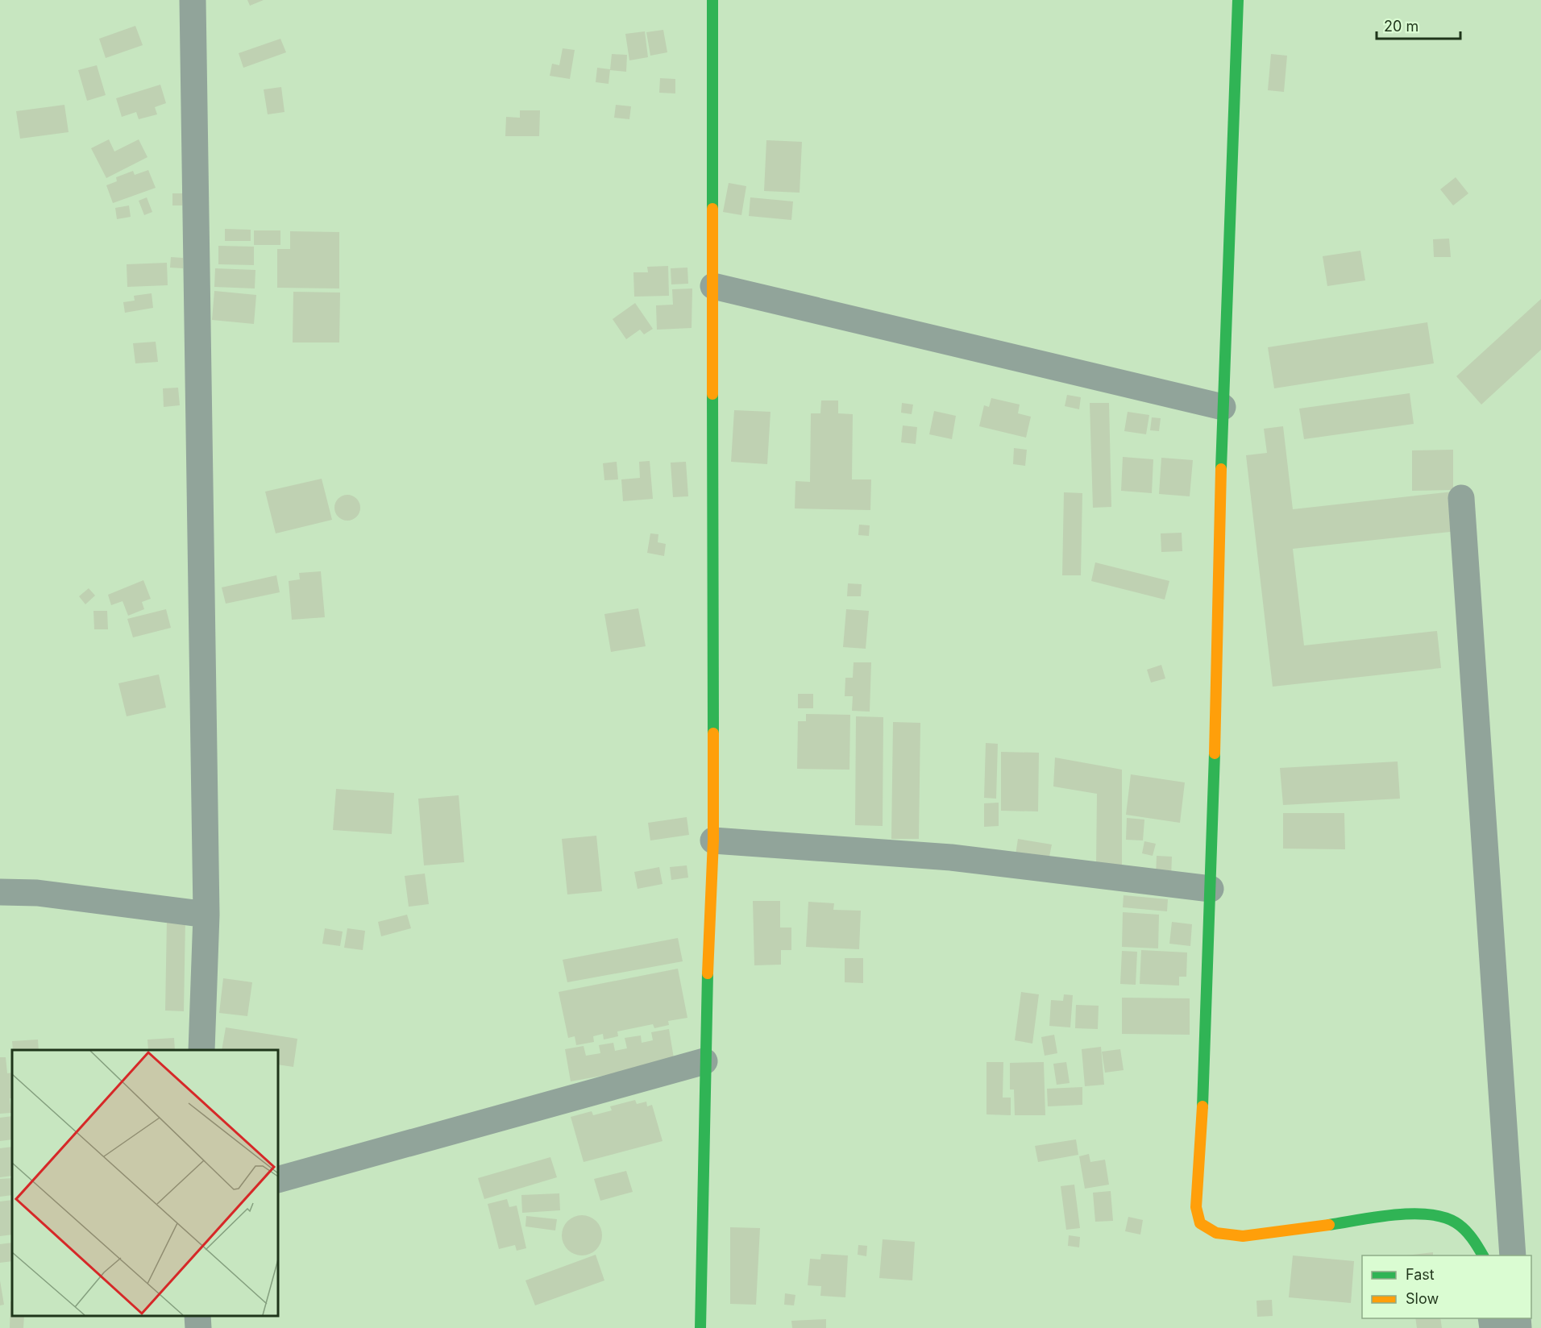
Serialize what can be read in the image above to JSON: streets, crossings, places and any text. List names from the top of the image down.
{
  "legend": ["Fast", "Slow"],
  "scale_bar": "20 m"
}
